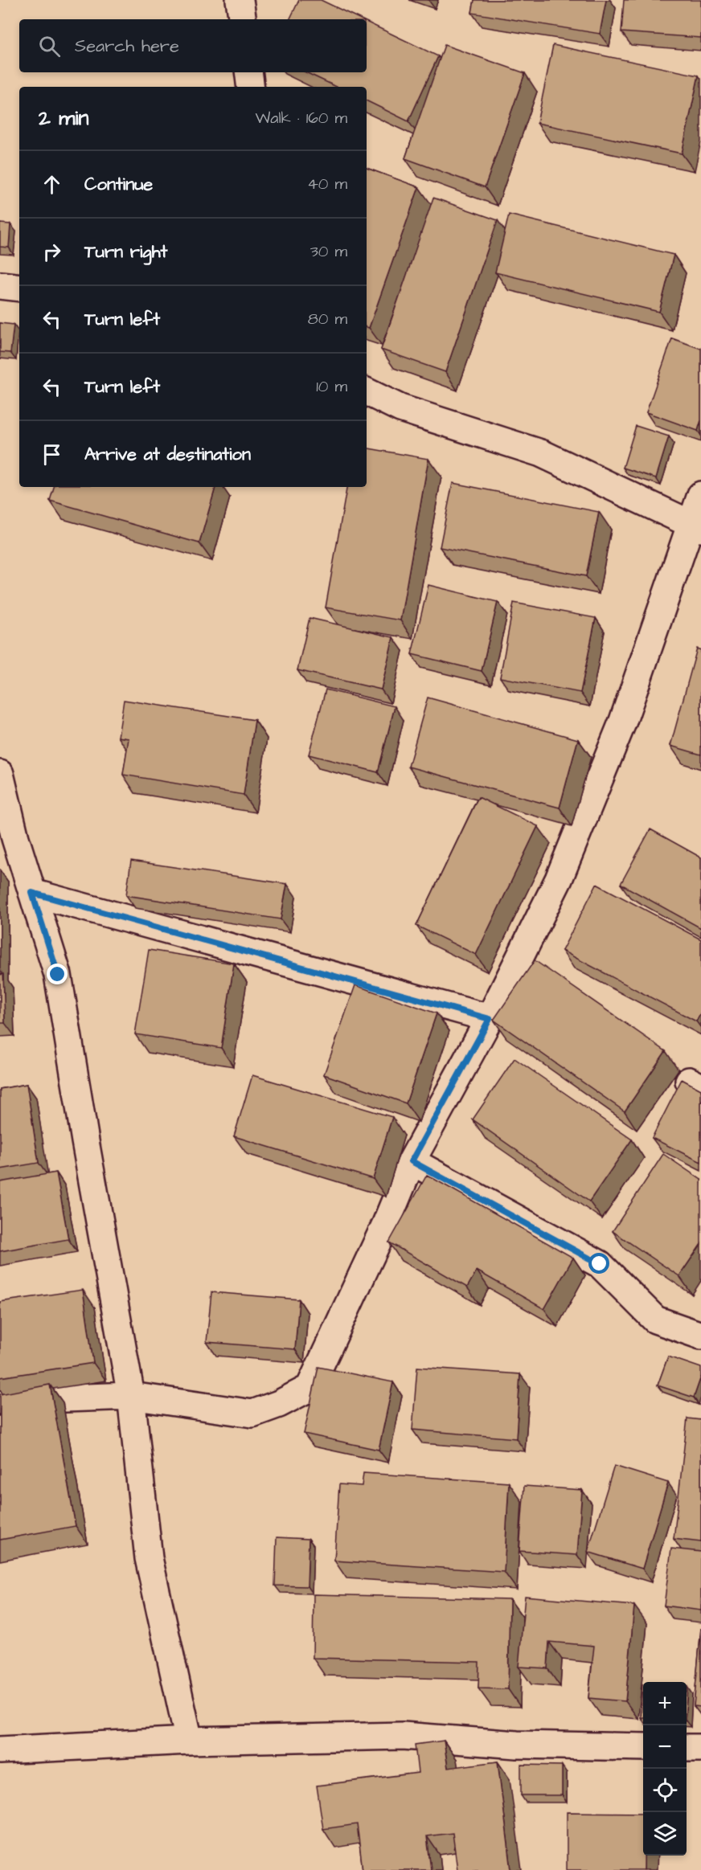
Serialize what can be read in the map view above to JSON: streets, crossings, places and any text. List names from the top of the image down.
{
  "page": {
    "search": "Search here",
    "heading": ["2 min", "Walk · 160 m"],
    "list": [
      ["Continue", "40 m"],
      ["Turn right", "30 m"],
      ["Turn left", "80 m"],
      ["Turn left", "10 m"],
      "Arrive at destination"
    ],
    "map_buttons": ["+", "−"]
  }
}
